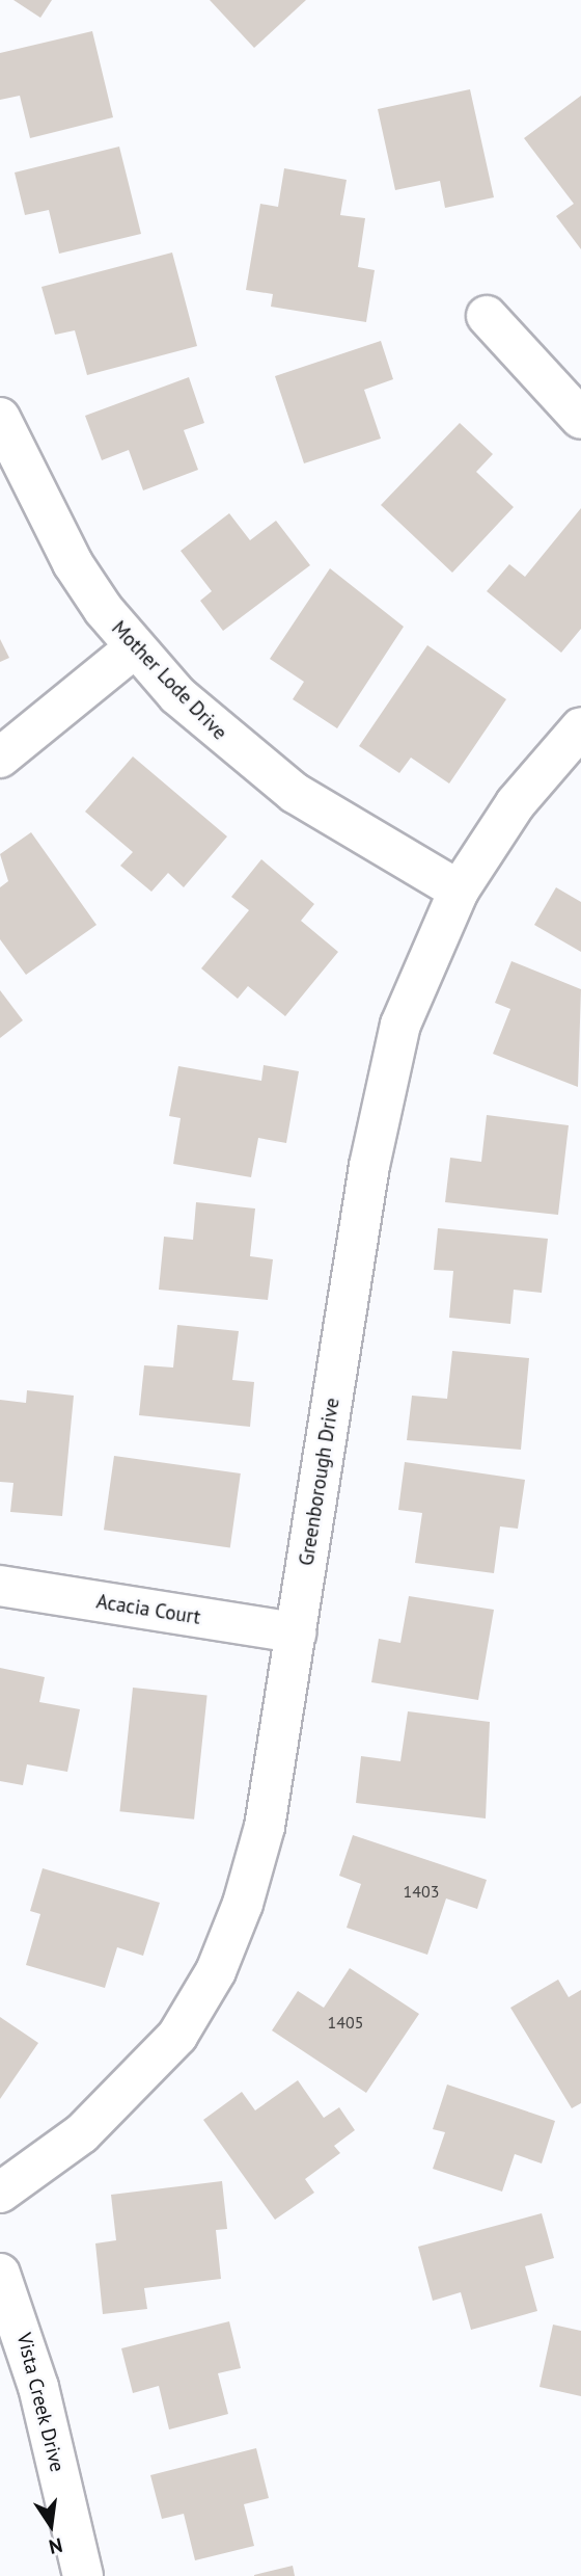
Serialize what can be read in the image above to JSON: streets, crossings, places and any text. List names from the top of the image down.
{
  "streets": {
    "street": [
      "Mother Lode Drive",
      "Greenborough Drive",
      "Acacia Court",
      "Vista Creek Drive"
    ]
  },
  "crossings": [
    ["Mother Lode Drive", "Greenborough Drive"],
    ["Greenborough Drive", "Acacia Court"]
  ],
  "house_numbers": ["1403", "1405"],
  "north": "bottom"
}
